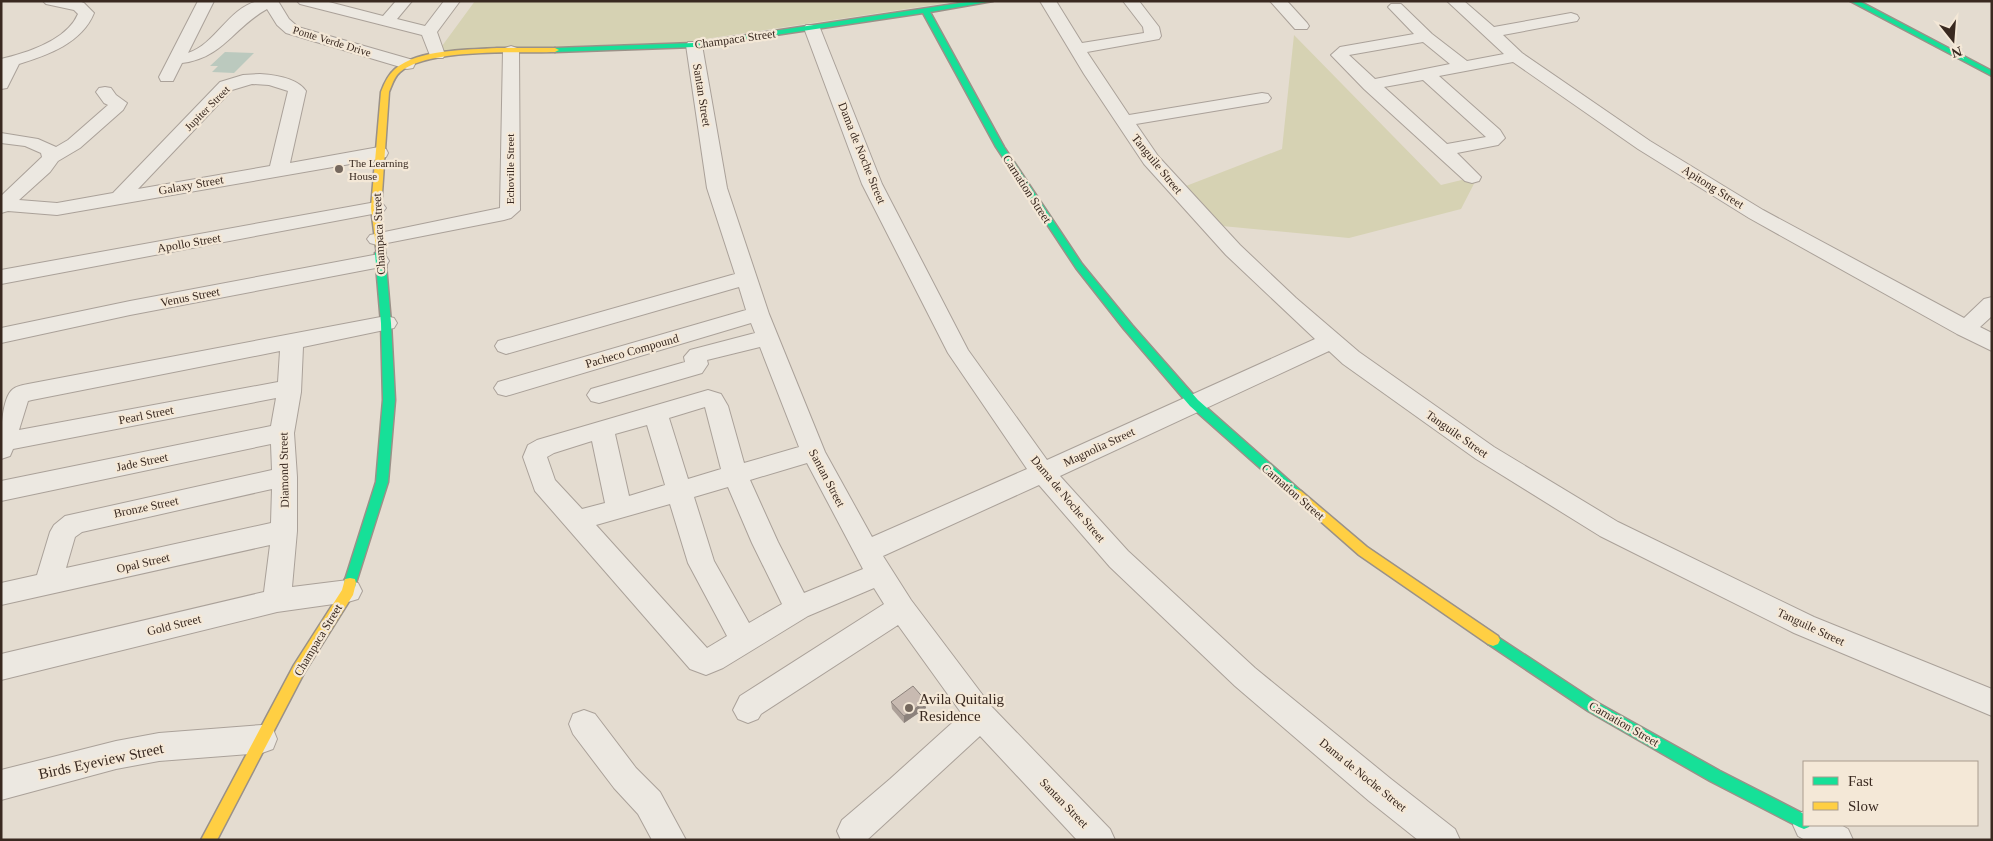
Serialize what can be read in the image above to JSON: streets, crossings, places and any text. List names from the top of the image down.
{
  "streets": {
    "street": [
      "Champaca Street",
      "Ponte Verde Drive",
      "Santan Street",
      "Jupiter Street",
      "Dama de Noche Street",
      "Tanguile Street",
      "Echoville Street",
      "Galaxy Street",
      "Apitong Street",
      "Carnation Street",
      "Apollo Street",
      "Venus Street",
      "Pacheco Compound",
      "Pearl Street",
      "Magnolia Street",
      "Jade Street",
      "Diamond Street",
      "Bronze Street",
      "Opal Street",
      "Gold Street",
      "Birds Eyeview Street"
    ]
  },
  "crossings": [
    ["Champaca Street", "Ponte Verde Drive"],
    ["Champaca Street", "Santan Street"],
    ["Champaca Street", "Dama de Noche Street"],
    ["Champaca Street", "Echoville Street"],
    ["Champaca Street", "Galaxy Street"],
    ["Champaca Street", "Carnation Street"],
    ["Champaca Street", "Apollo Street"],
    ["Champaca Street", "Venus Street"],
    ["Champaca Street", "Gold Street"],
    ["Champaca Street", "Birds Eyeview Street"],
    ["Santan Street", "Pacheco Compound"],
    ["Santan Street", "Magnolia Street"],
    ["Jupiter Street", "Galaxy Street"],
    ["Dama de Noche Street", "Magnolia Street"],
    ["Tanguile Street", "Magnolia Street"],
    ["Carnation Street", "Magnolia Street"],
    ["Pearl Street", "Diamond Street"],
    ["Jade Street", "Diamond Street"],
    ["Diamond Street", "Bronze Street"],
    ["Diamond Street", "Opal Street"],
    ["Diamond Street", "Gold Street"],
    ["Bronze Street", "Opal Street"]
  ],
  "places": ["The Learning House", "Avila Quitalig Residence"],
  "legend": ["Fast", "Slow"],
  "north": "bottom"
}
